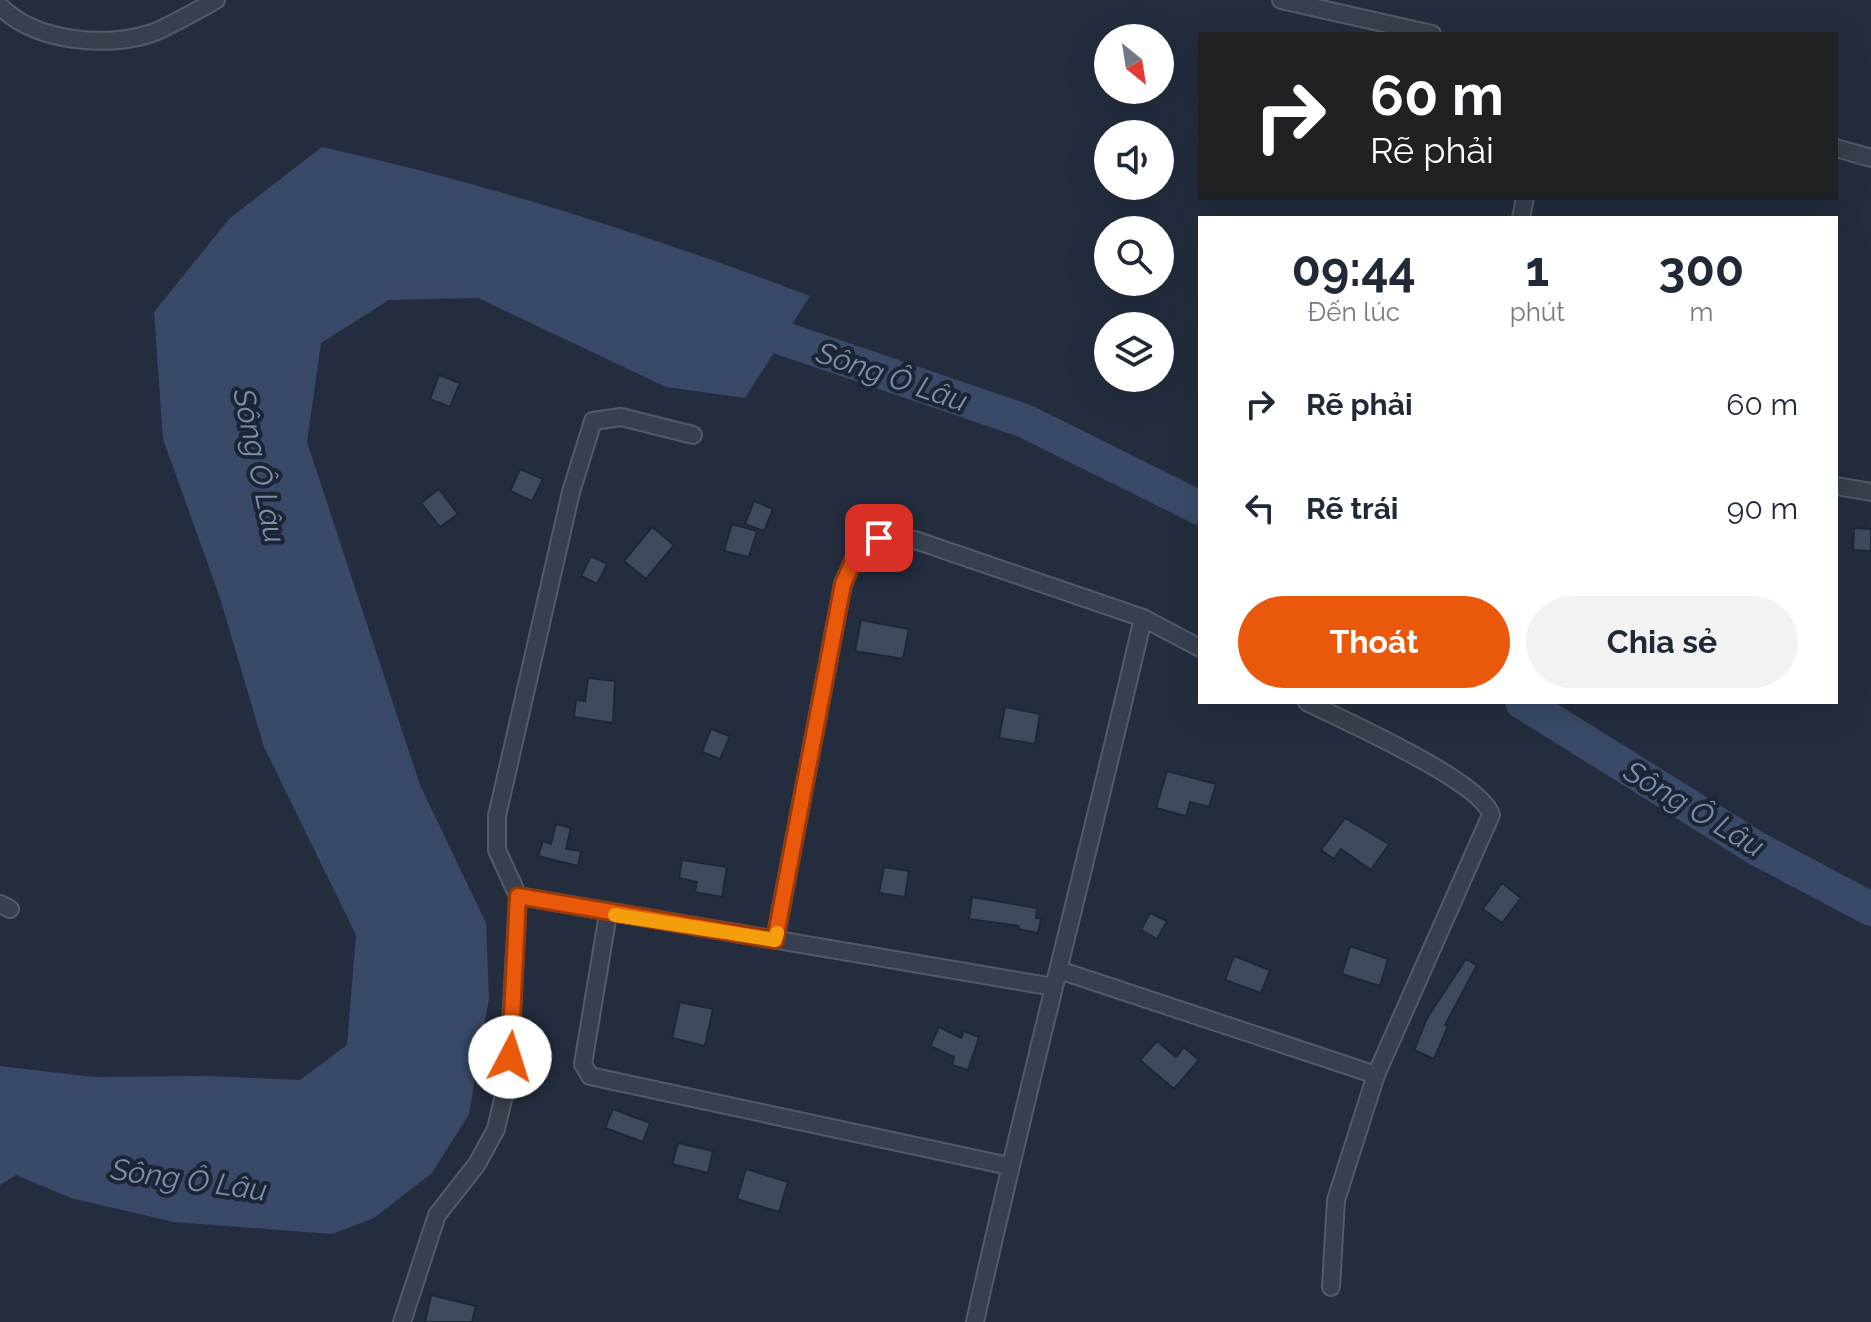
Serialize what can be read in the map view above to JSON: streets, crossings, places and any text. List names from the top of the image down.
{
  "water": ["Sông Ô Lâu"],
  "north": "bottom right",
  "page": {
    "turn": ["60 m", "Rẽ phải"],
    "eta": [
      "09:44",
      "Đến lúc",
      "1",
      "phút",
      "300",
      "m"
    ],
    "list": [
      {
        "name": "Rẽ phải",
        "value": "60 m"
      },
      {
        "name": "Rẽ trái",
        "value": "90 m"
      }
    ],
    "buttons": ["Thoát", "Chia sẻ"]
  }
}
